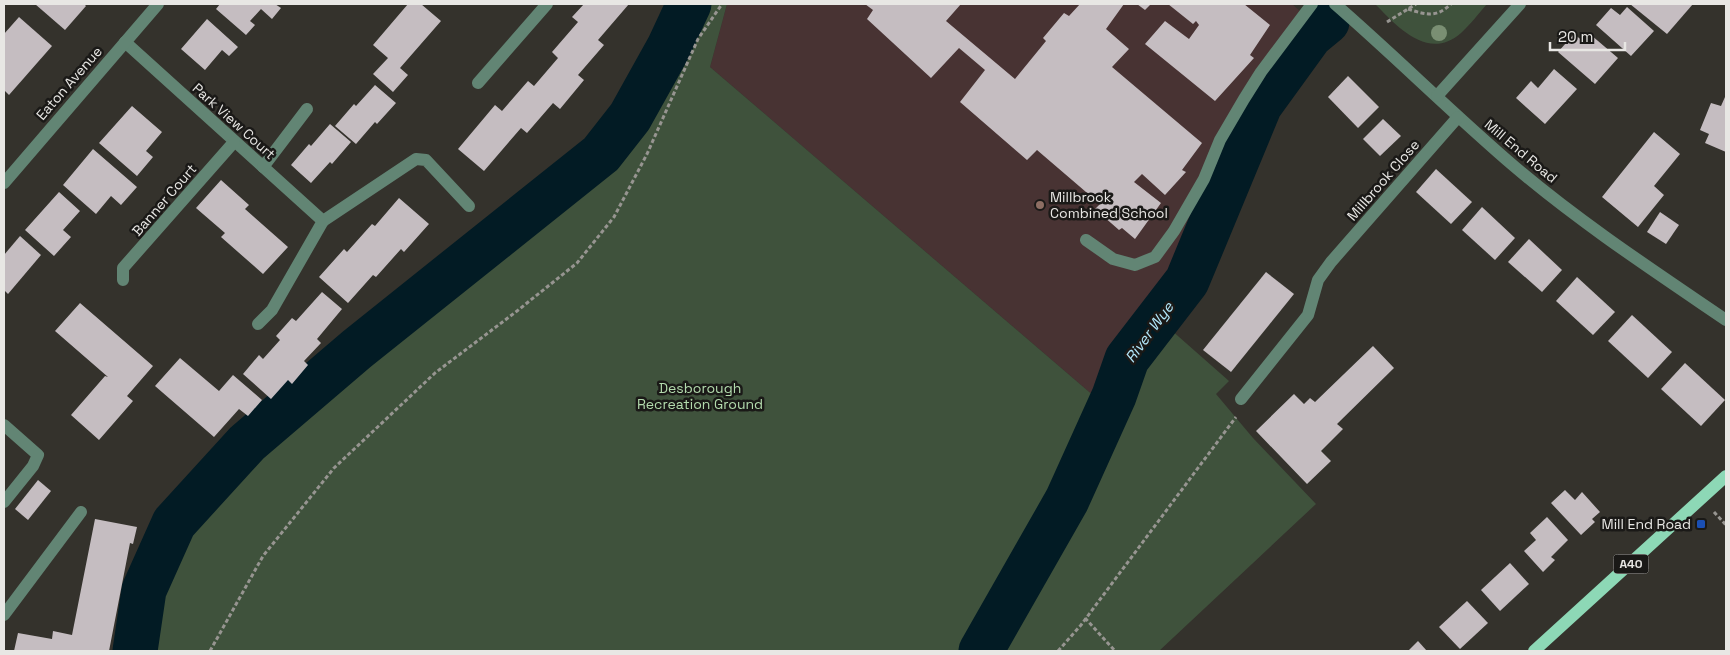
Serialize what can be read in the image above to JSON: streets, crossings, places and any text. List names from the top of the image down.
{
  "streets": {
    "main road": ["A40"],
    "street": [
      "Eaton Avenue",
      "Park View Court",
      "Mill End Road",
      "Millbrook Close",
      "Banner Court"
    ]
  },
  "crossings": [
    ["Eaton Avenue", "Park View Court"],
    ["Park View Court", "Banner Court"],
    ["Mill End Road", "Millbrook Close"]
  ],
  "water": ["River Wye"],
  "parks": ["Desborough Recreation Ground"],
  "places": {
    "other": ["Millbrook Combined School"],
    "transit": ["Mill End Road"]
  },
  "scale_bar": "20 m"
}
